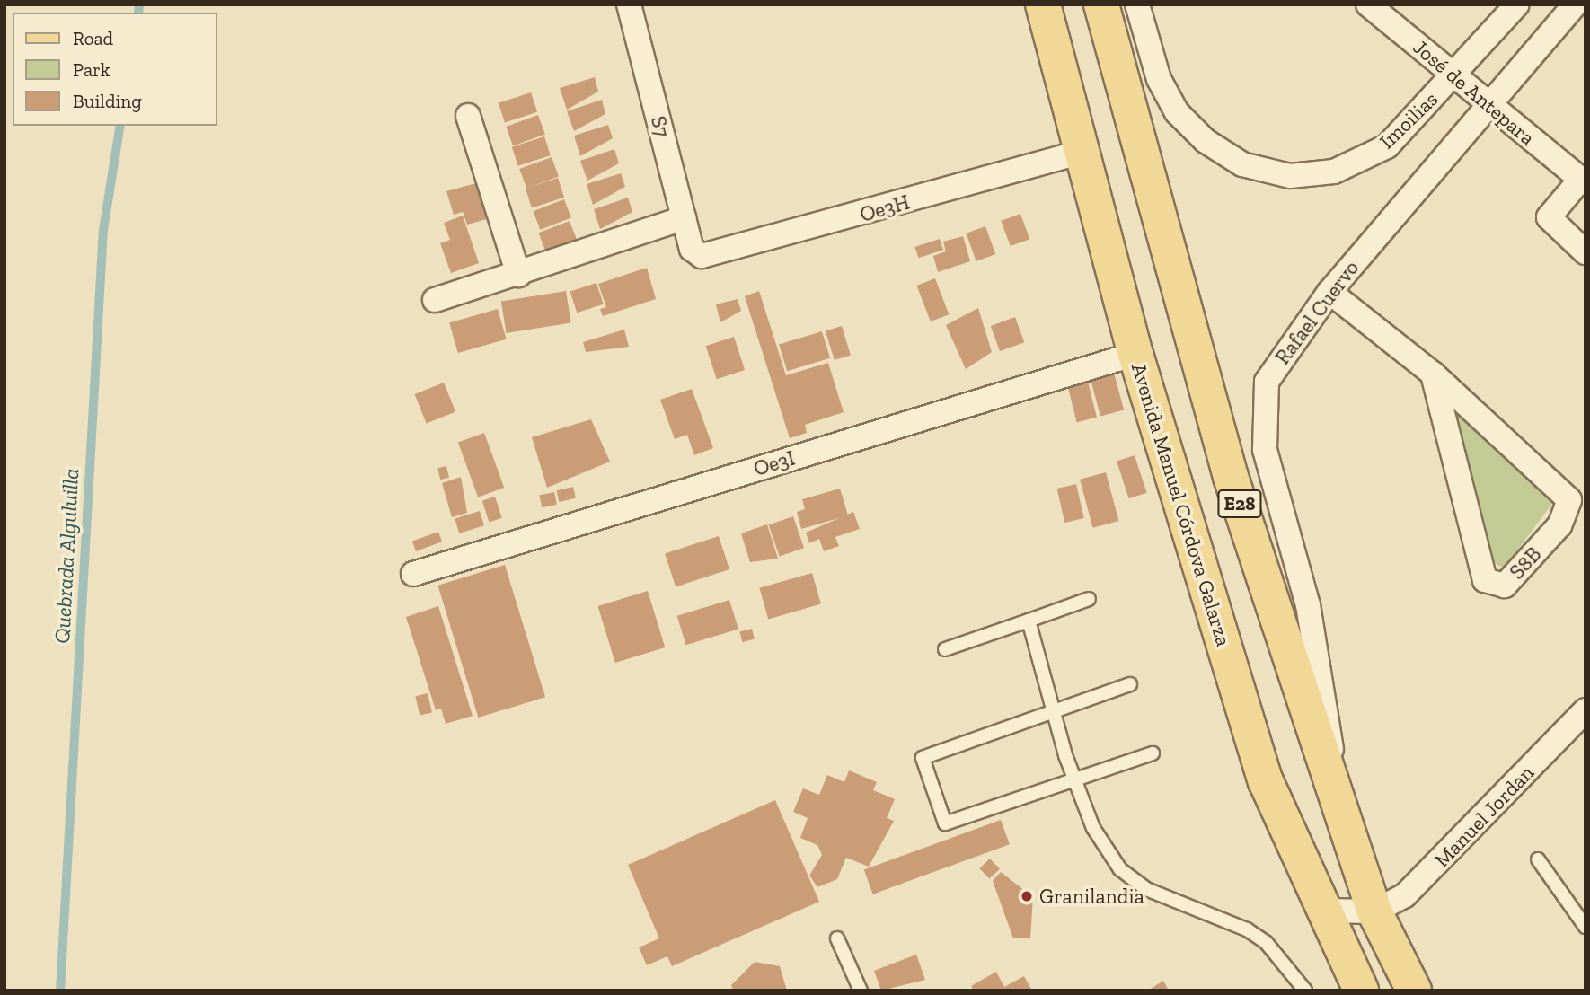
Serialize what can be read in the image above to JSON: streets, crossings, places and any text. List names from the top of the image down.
{
  "streets": {
    "main road": ["E28", "Avenida Manuel Córdova Galarza"],
    "street": [
      "José de Antepara",
      "Imoilias",
      "S7",
      "Oe3H",
      "Rafael Cuervo",
      "Oe3I",
      "S8B",
      "Manuel Jordan"
    ]
  },
  "crossings": [
    ["José de Antepara", "Imoilias"],
    ["José de Antepara", "Rafael Cuervo"],
    ["S7", "Oe3H"],
    ["Oe3H", "Avenida Manuel Córdova Galarza"],
    ["Rafael Cuervo", "E28"],
    ["Rafael Cuervo", "S8B"],
    ["Oe3I", "Avenida Manuel Córdova Galarza"],
    ["E28", "Manuel Jordan"]
  ],
  "water": ["Quebrada Alguluilla"],
  "places": ["Granilandia"],
  "legend": ["Road", "Park", "Building"]
}
